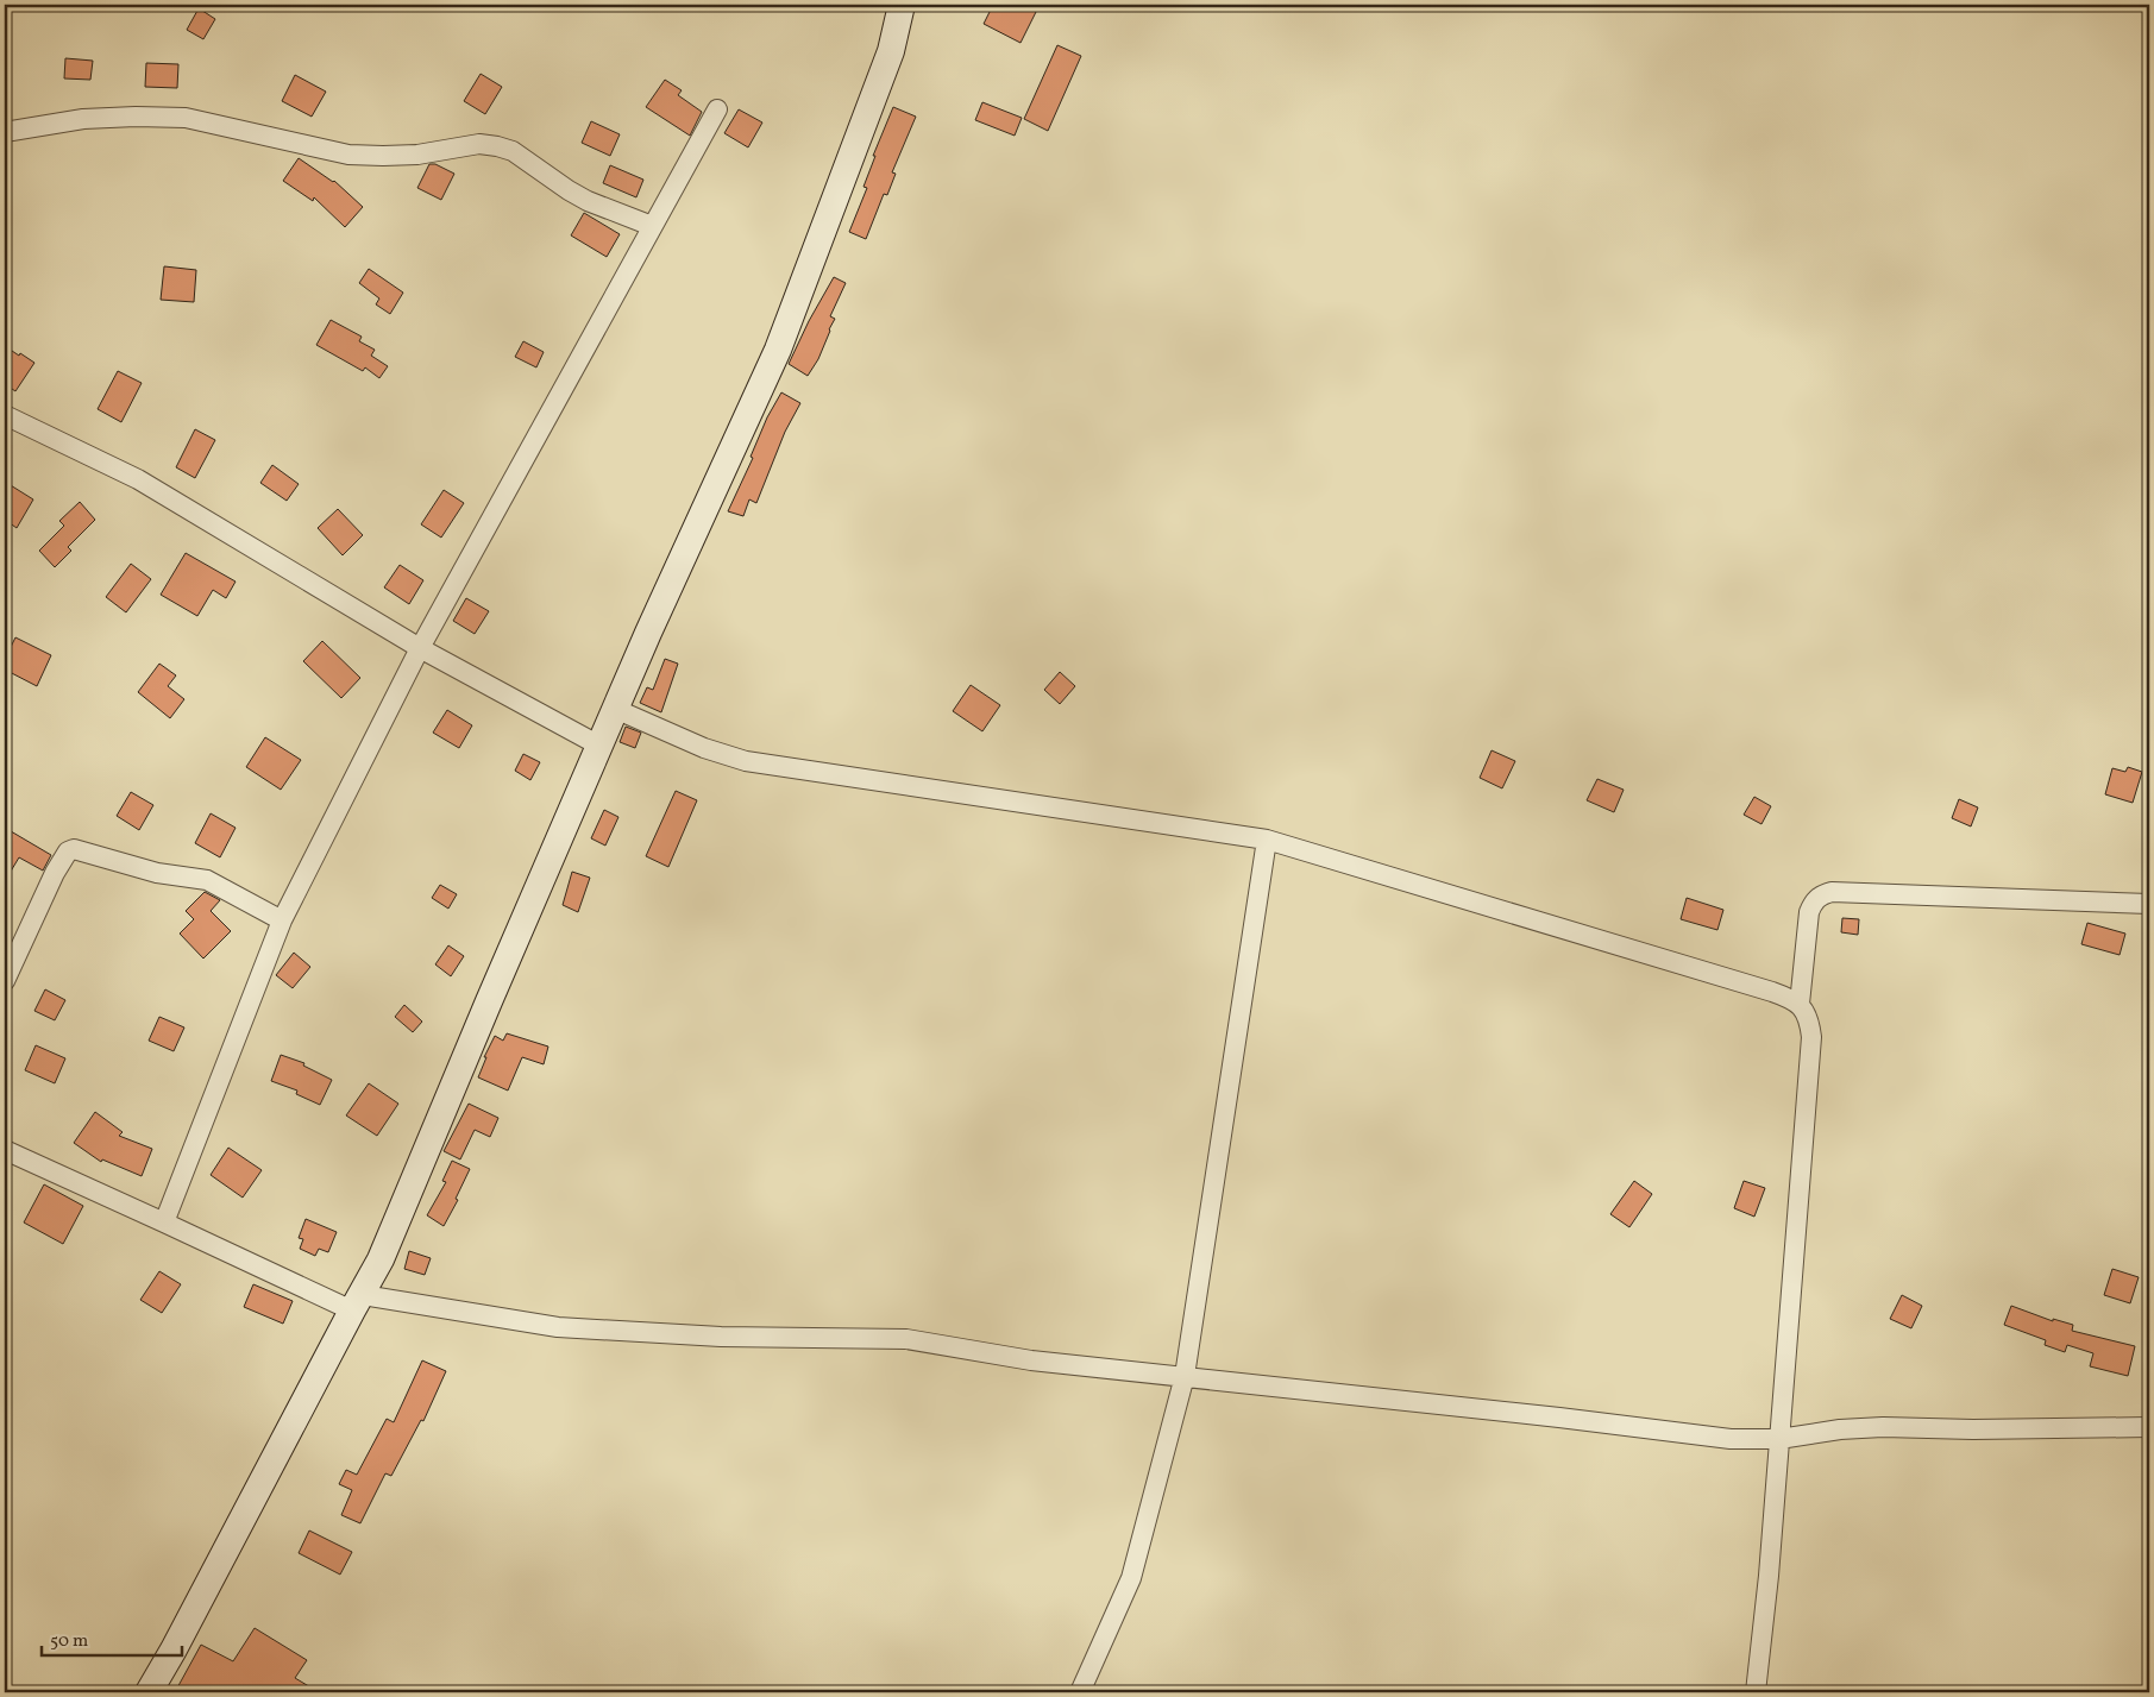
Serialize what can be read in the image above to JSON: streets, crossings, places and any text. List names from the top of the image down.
{
  "scale_bar": "50 m"
}
